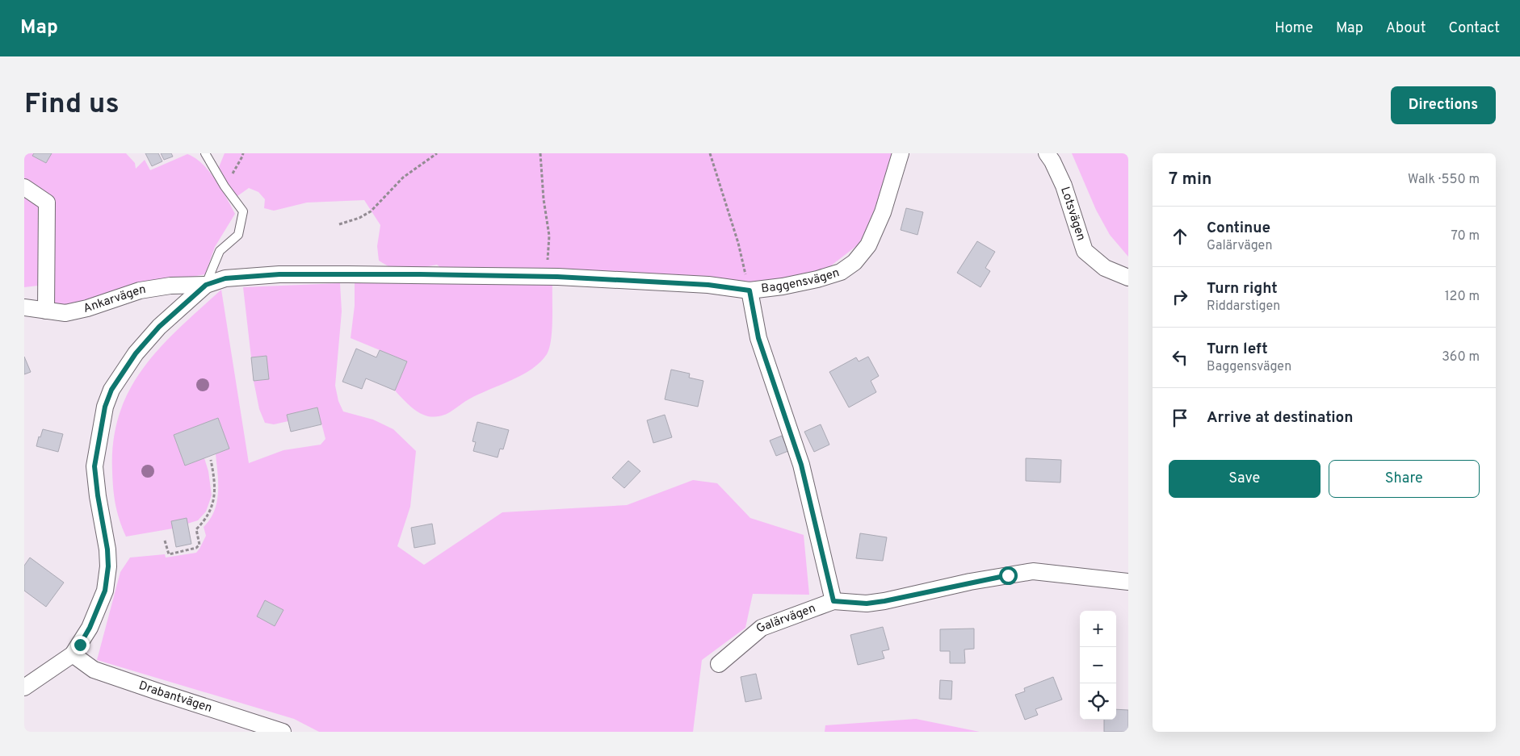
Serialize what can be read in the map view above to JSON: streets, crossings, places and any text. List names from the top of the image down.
{
  "streets": {
    "street": [
      "Lotsvägen",
      "Baggensvägen",
      "Ankarvägen",
      "Galärvägen",
      "Drabantvägen"
    ]
  },
  "crossings": [
    ["Baggensvägen", "Ankarvägen"],
    ["Baggensvägen", "Drabantvägen"]
  ],
  "page": {
    "header": "Map",
    "nav": [
      "Home",
      "Map",
      "About",
      "Contact"
    ],
    "buttons": [
      "Directions",
      ["Save", "Share"]
    ],
    "title": "Find us",
    "heading": ["7 min", "Walk · 550 m"],
    "list": [
      ["Continue", "Galärvägen", "70 m"],
      ["Turn right", "Riddarstigen", "120 m"],
      ["Turn left", "Baggensvägen", "360 m"],
      "Arrive at destination"
    ],
    "map_buttons": ["+", "−"]
  }
}
